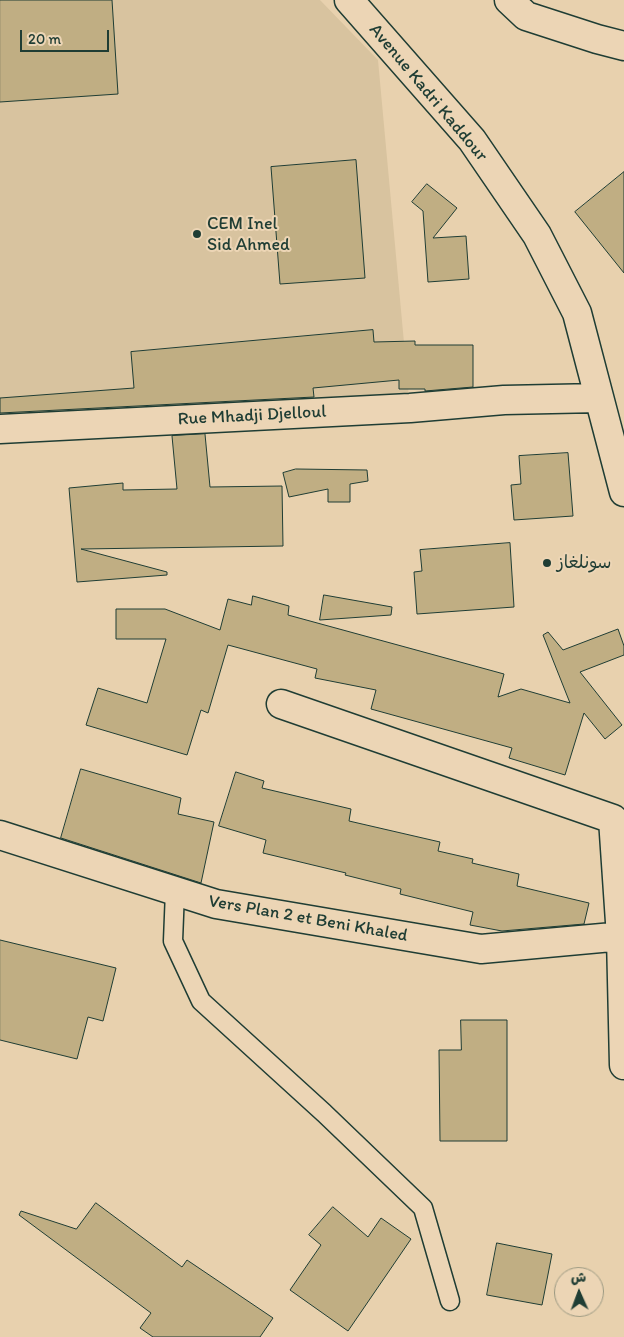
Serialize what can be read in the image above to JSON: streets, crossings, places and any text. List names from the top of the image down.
{
  "streets": {
    "street": ["Avenue Kadri Kaddour", "Rue Mhadji Djelloul", "Vers Plan 2 et Beni Khaled"]
  },
  "crossings": [
    ["Avenue Kadri Kaddour", "Rue Mhadji Djelloul"]
  ],
  "places": ["CEM Inel Sid Ahmed", "سونلغاز"],
  "scale_bar": "20 m",
  "north": "top"
}
